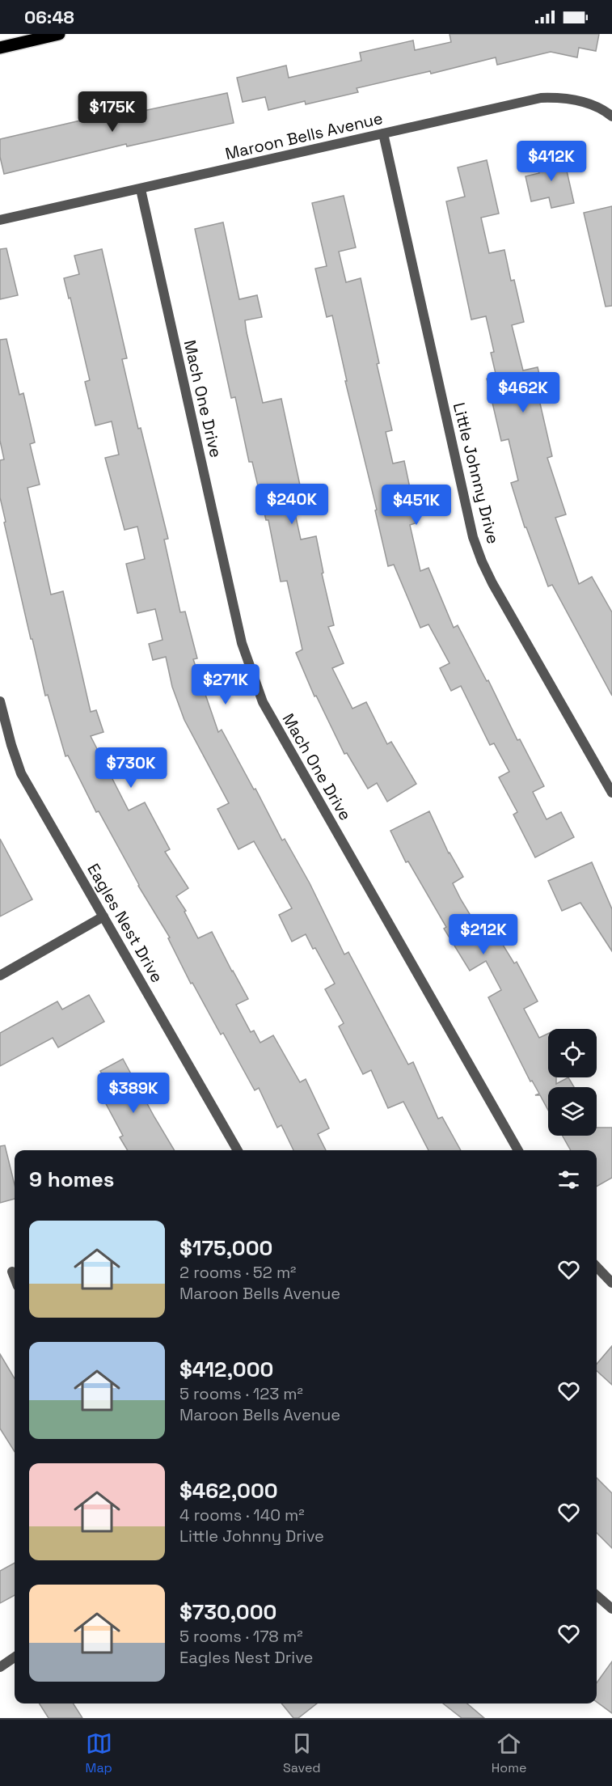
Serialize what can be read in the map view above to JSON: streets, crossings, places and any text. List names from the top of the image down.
{
  "streets": {
    "street": [
      "Maroon Bells Avenue",
      "Mach One Drive",
      "Little Johnny Drive",
      "Eagles Nest Drive"
    ]
  },
  "crossings": [
    ["Maroon Bells Avenue", "Mach One Drive"],
    ["Maroon Bells Avenue", "Little Johnny Drive"]
  ],
  "page": {
    "status": "06:48",
    "price": [
      "$175K",
      "$412K",
      "$462K",
      "$240K",
      "$451K",
      "$271K",
      "$730K",
      "$212K",
      "$389K"
    ],
    "heading": "9 homes",
    "list": [
      {
        "name": "$175,000",
        "note": "2 rooms · 52 m² · Maroon Bells Avenue"
      },
      {
        "name": "$412,000",
        "note": "5 rooms · 123 m² · Maroon Bells Avenue"
      },
      {
        "name": "$462,000",
        "note": "4 rooms · 140 m² · Little Johnny Drive"
      },
      {
        "name": "$730,000",
        "note": "5 rooms · 178 m² · Eagles Nest Drive"
      }
    ],
    "tabs": ["Map", "Saved", "Home"]
  }
}
